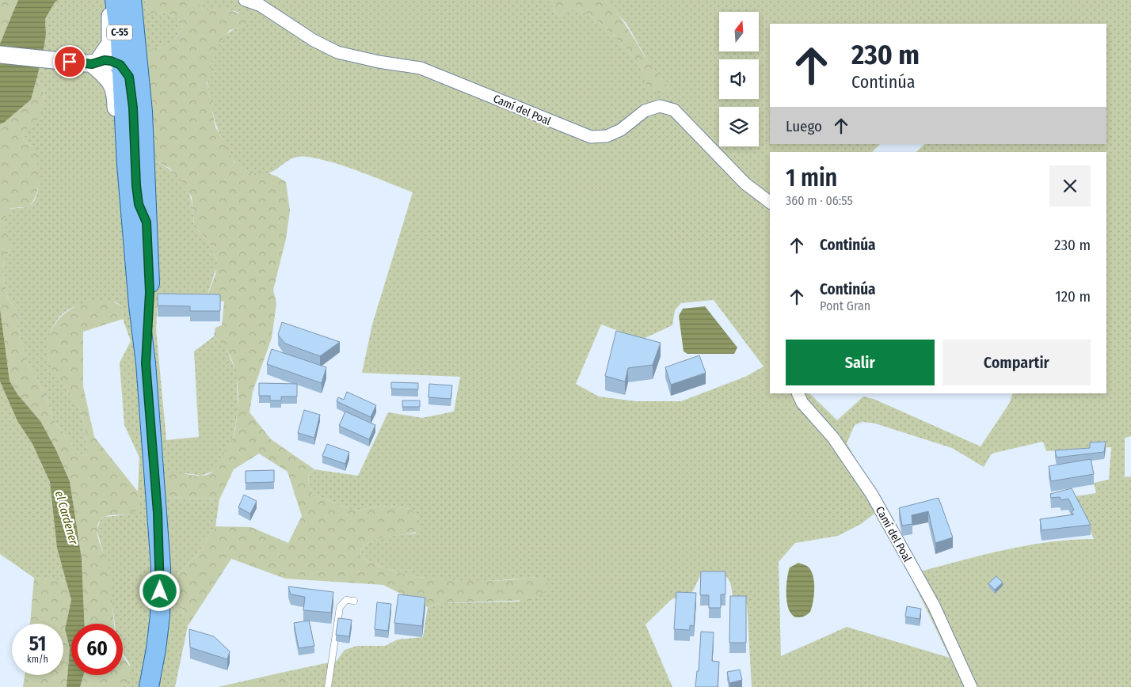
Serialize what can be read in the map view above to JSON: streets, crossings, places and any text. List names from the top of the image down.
{
  "streets": {
    "main road": ["C-55"],
    "street": ["Camí del Poal"]
  },
  "water": ["el Cardener"],
  "north": "top",
  "page": {
    "turn": ["230 m", "Continúa"],
    "then": "Luego",
    "heading": ["1 min", "360 m · 06:55"],
    "list": [
      {
        "name": "Continúa",
        "value": "230 m"
      },
      {
        "name": "Continúa",
        "note": "Pont Gran",
        "value": "120 m"
      }
    ],
    "buttons": ["Salir", "Compartir"],
    "speed": "51 km/h",
    "limit": "60"
  }
}
